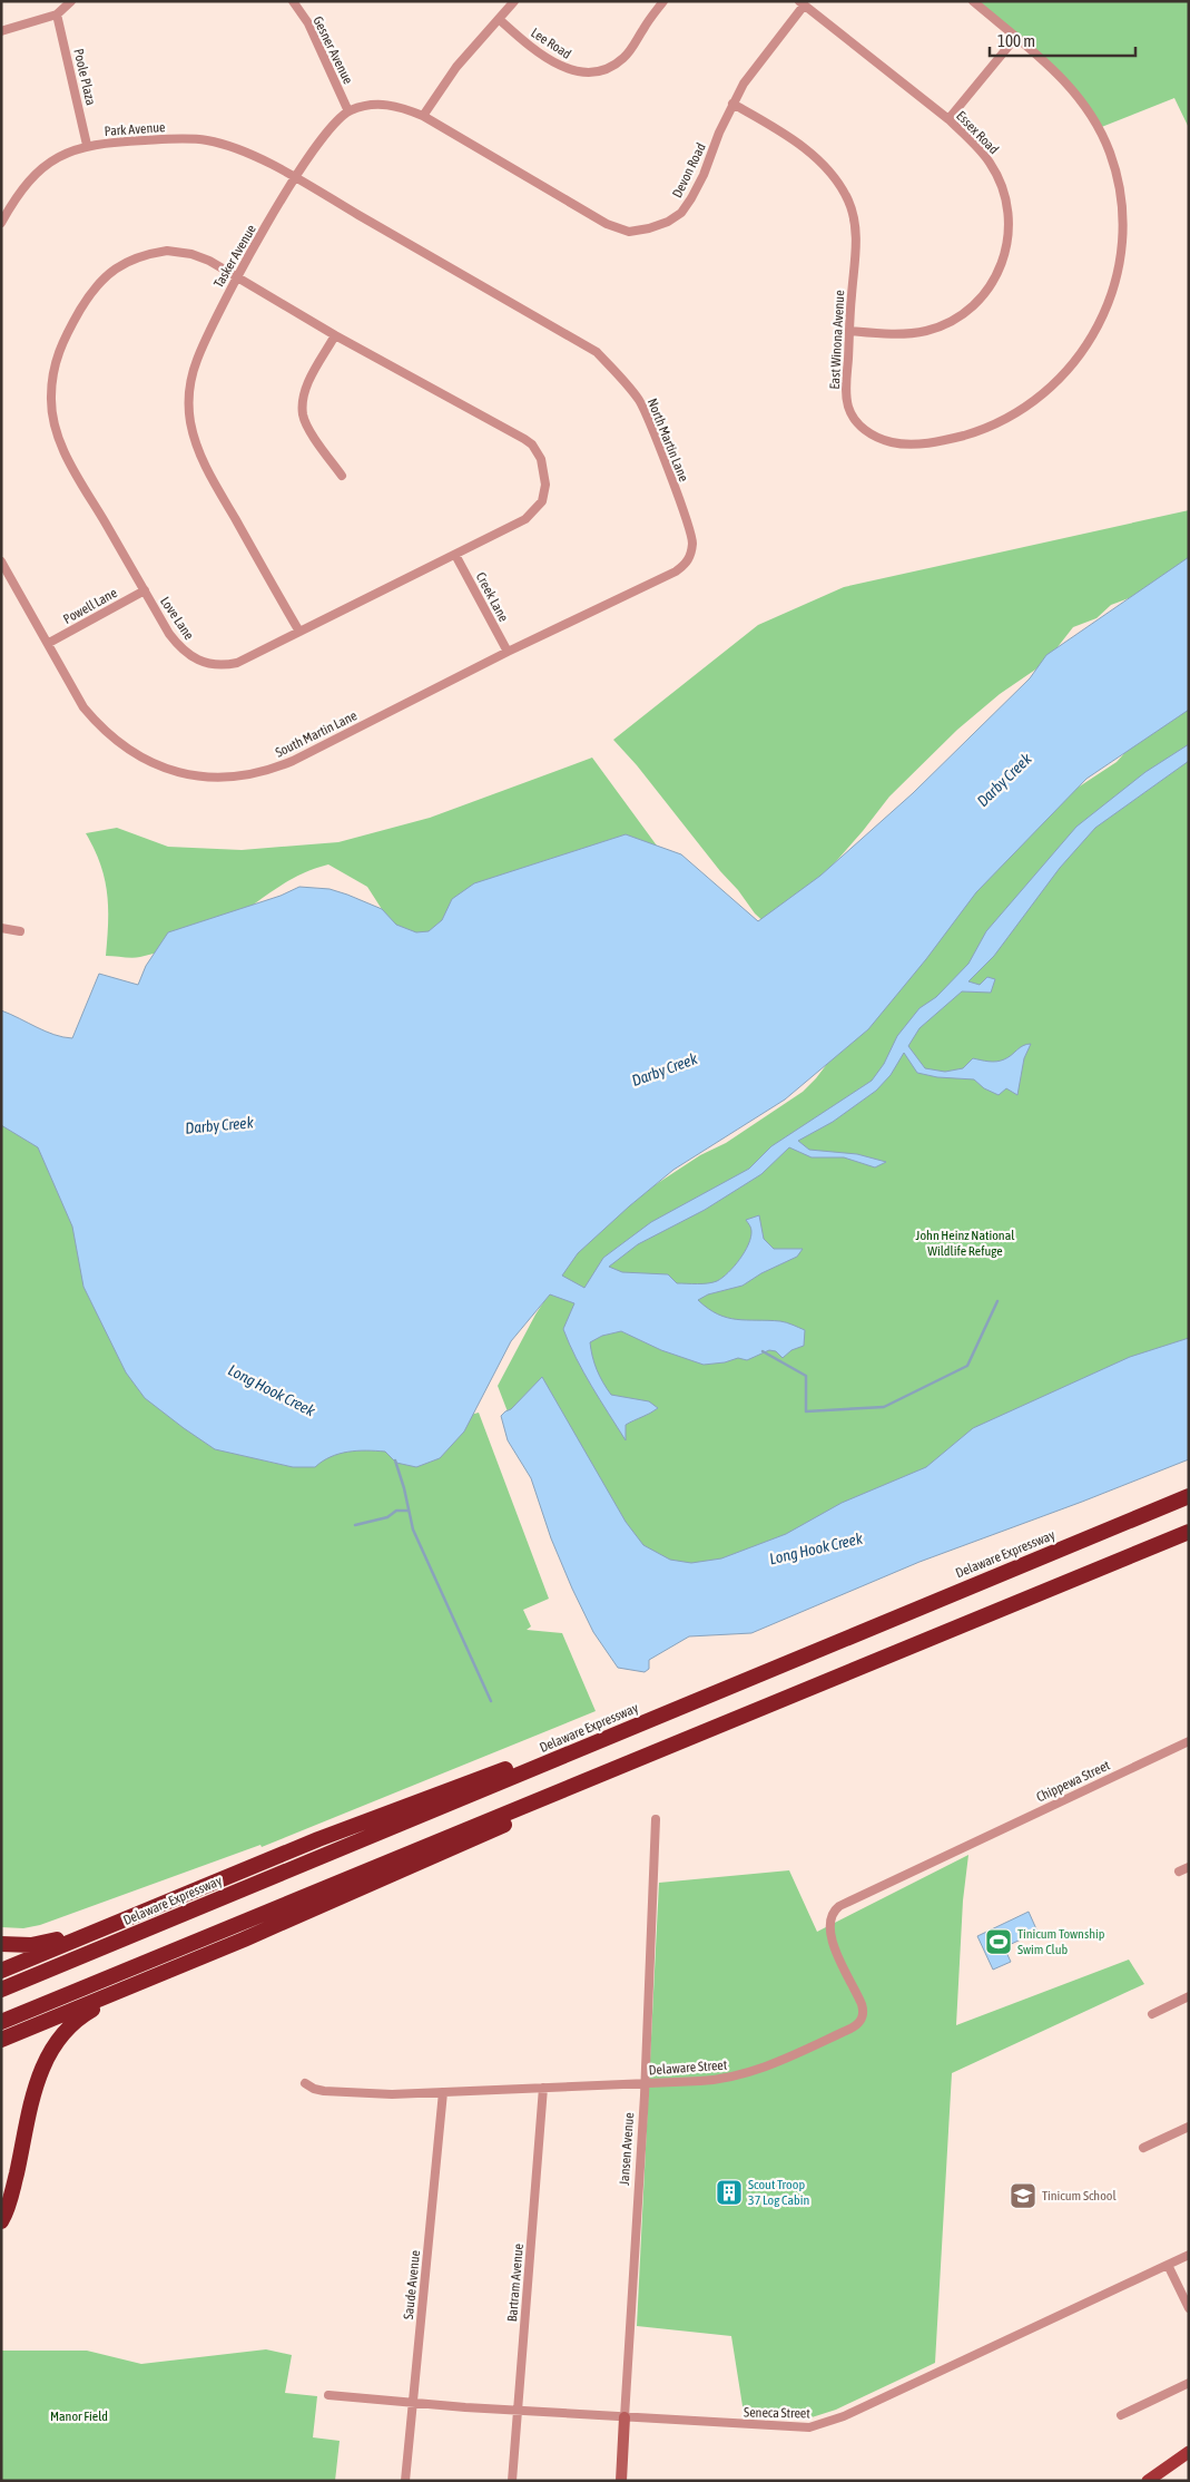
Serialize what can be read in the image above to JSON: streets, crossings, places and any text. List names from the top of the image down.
{
  "streets": {
    "highway": ["Delaware Expressway"],
    "street": [
      "Lee Road",
      "Gesner Avenue",
      "Poole Plaza",
      "Park Avenue",
      "Essex Road",
      "Devon Road",
      "Tasker Avenue",
      "East Winona Avenue",
      "North Martin Lane",
      "Creek Lane",
      "Powell Lane",
      "Love Lane",
      "South Martin Lane",
      "Chippewa Street",
      "Delaware Street",
      "Jansen Avenue",
      "Bartram Avenue",
      "Saude Avenue",
      "Seneca Street"
    ]
  },
  "crossings": [
    ["Gesner Avenue", "Tasker Avenue"],
    ["Poole Plaza", "Park Avenue"],
    ["Park Avenue", "Tasker Avenue"],
    ["Park Avenue", "North Martin Lane"],
    ["Essex Road", "Devon Road"],
    ["Essex Road", "East Winona Avenue"],
    ["Devon Road", "Tasker Avenue"],
    ["Devon Road", "East Winona Avenue"],
    ["Tasker Avenue", "North Martin Lane"],
    ["Tasker Avenue", "Love Lane"],
    ["North Martin Lane", "Creek Lane"],
    ["North Martin Lane", "South Martin Lane"],
    ["Creek Lane", "Love Lane"],
    ["Creek Lane", "South Martin Lane"],
    ["Powell Lane", "Love Lane"],
    ["Powell Lane", "South Martin Lane"],
    ["Chippewa Street", "Delaware Street"],
    ["Delaware Street", "Jansen Avenue"],
    ["Delaware Street", "Bartram Avenue"],
    ["Delaware Street", "Saude Avenue"],
    ["Jansen Avenue", "Seneca Street"],
    ["Bartram Avenue", "Seneca Street"],
    ["Saude Avenue", "Seneca Street"]
  ],
  "water": ["Darby Creek", "Long Hook Creek"],
  "parks": ["John Heinz National Wildlife Refuge", "Manor Field"],
  "places": {
    "sports": ["Tinicum Township Swim Club"],
    "building": ["Scout Troop 37 Log Cabin"],
    "school or university": ["Tinicum School"]
  },
  "scale_bar": "100 m"
}
